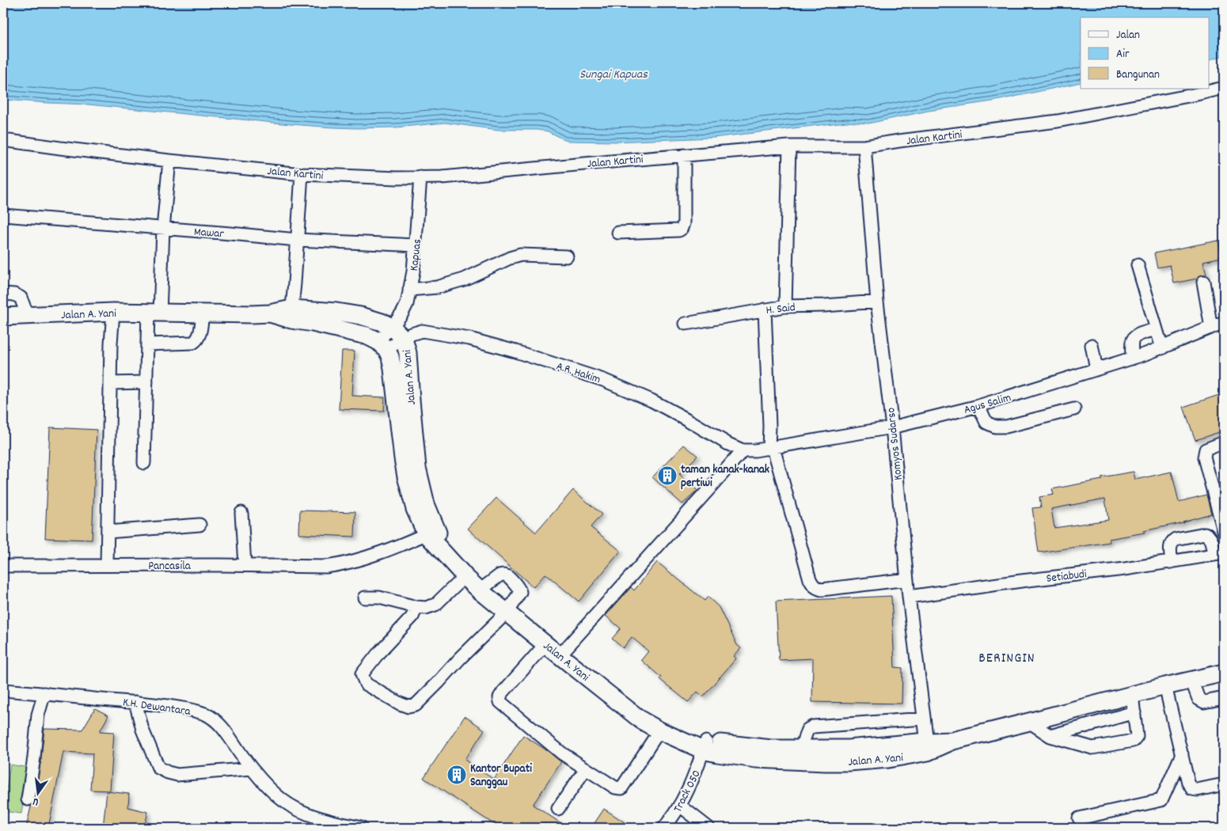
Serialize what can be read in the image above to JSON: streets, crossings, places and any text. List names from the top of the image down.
{
  "streets": {
    "highway": ["Jalan A. Yani"],
    "street": [
      "Jalan Kartini",
      "Mawar",
      "Kapuas",
      "H. Said",
      "A.R. Hakim",
      "Agus Salim",
      "Komyos Sudarso",
      "Pancasila",
      "Setiabudi",
      "K.H. Dewantara",
      "Track 050"
    ]
  },
  "crossings": [
    ["Jalan Kartini", "Kapuas"],
    ["Jalan Kartini", "Komyos Sudarso"],
    ["Mawar", "Kapuas"],
    ["Kapuas", "Jalan A. Yani"],
    ["Kapuas", "A.R. Hakim"],
    ["H. Said", "Komyos Sudarso"],
    ["Jalan A. Yani", "A.R. Hakim"],
    ["Jalan A. Yani", "Komyos Sudarso"],
    ["Jalan A. Yani", "Pancasila"],
    ["Jalan A. Yani", "Track 050"],
    ["A.R. Hakim", "Agus Salim"],
    ["Agus Salim", "Komyos Sudarso"],
    ["Komyos Sudarso", "Setiabudi"]
  ],
  "districts": ["BERINGIN"],
  "water": ["Sungai Kapuas"],
  "places": {
    "building": ["taman kanak-kanak pertiwi", "Kantor Bupati Sanggau"]
  },
  "legend": ["Jalan", "Air", "Bangunan"],
  "north": "bottom"
}
